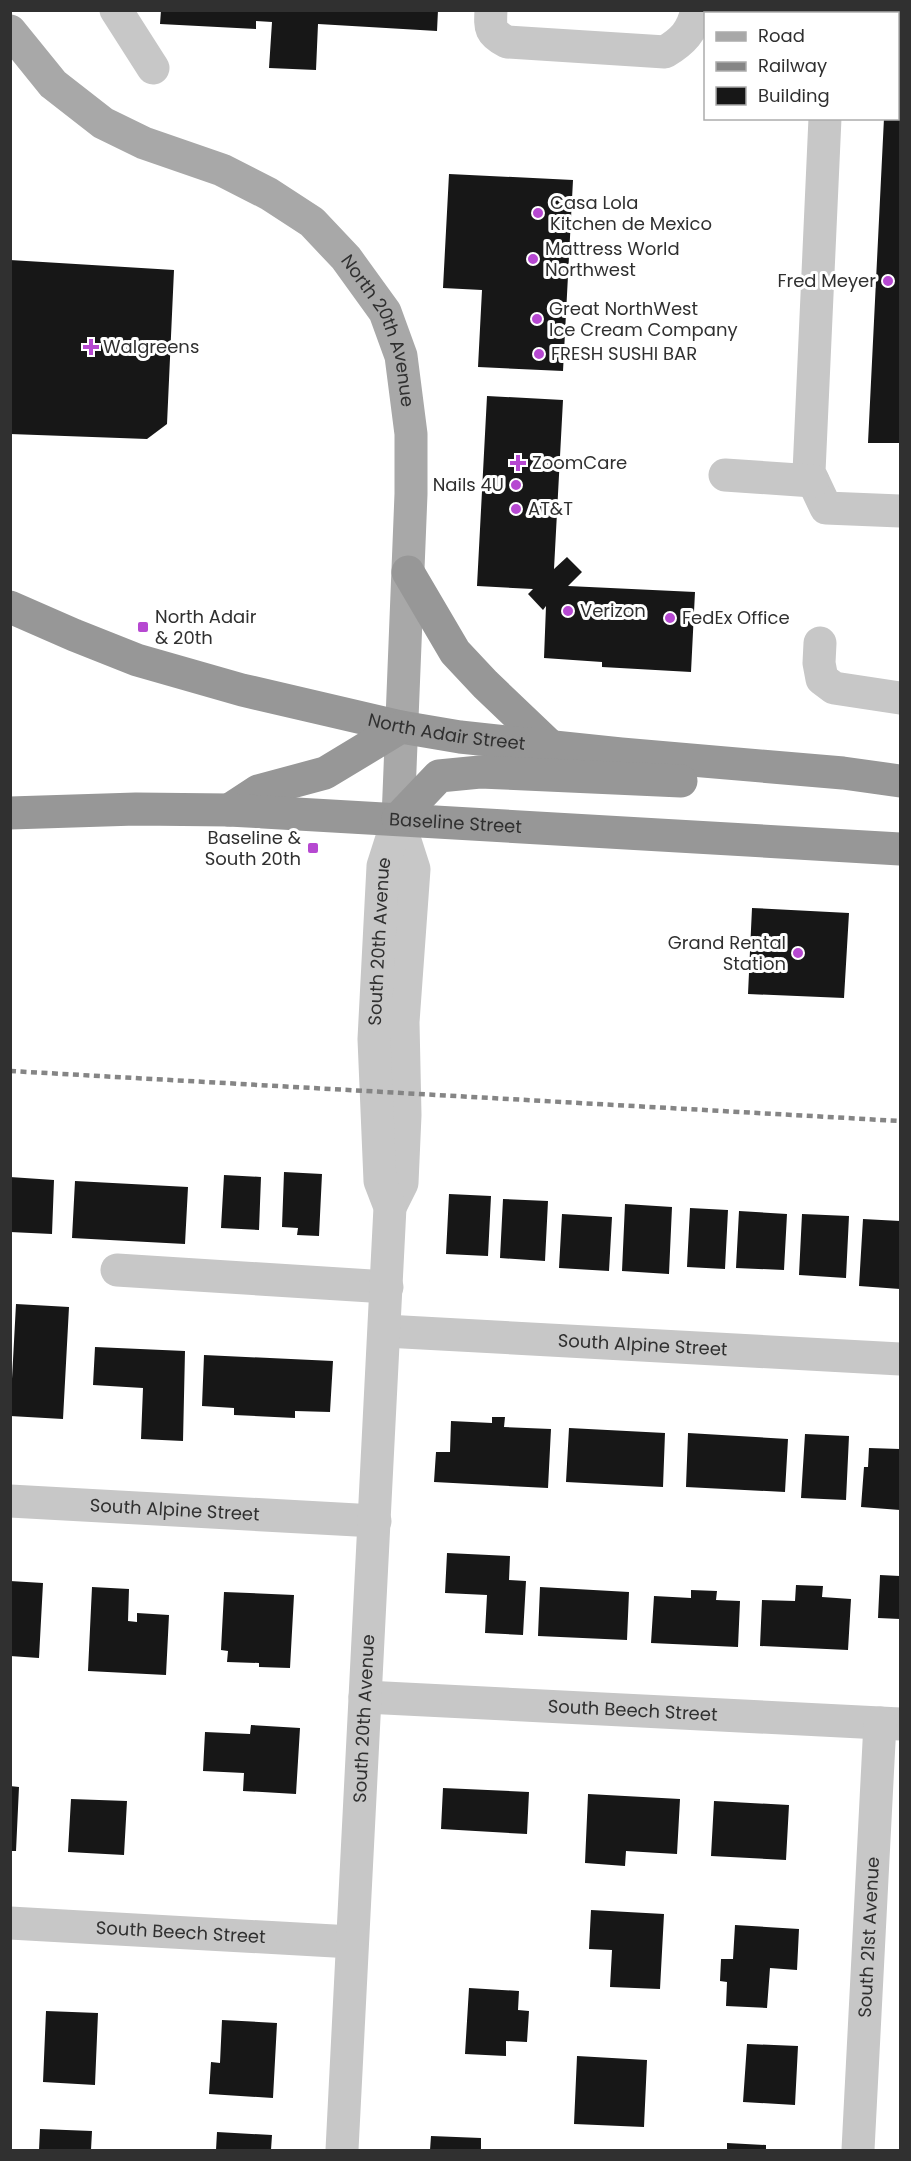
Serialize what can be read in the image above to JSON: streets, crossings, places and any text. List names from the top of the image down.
{
  "streets": {
    "highway": ["North Adair Street", "Baseline Street"],
    "main road": ["North 20th Avenue"],
    "street": [
      "South 20th Avenue",
      "South Alpine Street",
      "South Beech Street",
      "South 21st Avenue"
    ]
  },
  "crossings": [
    ["North 20th Avenue", "North Adair Street"],
    ["North 20th Avenue", "Baseline Street"],
    ["North 20th Avenue", "South 20th Avenue"],
    ["Baseline Street", "South 20th Avenue"],
    ["South 20th Avenue", "South Alpine Street"],
    ["South 20th Avenue", "South Beech Street"],
    ["South Beech Street", "South 21st Avenue"]
  ],
  "places": {
    "other": [
      "Casa Lola Kitchen de Mexico",
      "Mattress World Northwest",
      "Fred Meyer",
      "Great NorthWest Ice Cream Company",
      "FRESH SUSHI BAR",
      "Nails 4U",
      "AT&T",
      "Verizon",
      "FedEx Office",
      "Grand Rental Station"
    ],
    "health": ["Walgreens", "ZoomCare"],
    "transit": ["North Adair & 20th", "Baseline & South 20th"]
  },
  "legend": ["Road", "Railway", "Building"]
}
